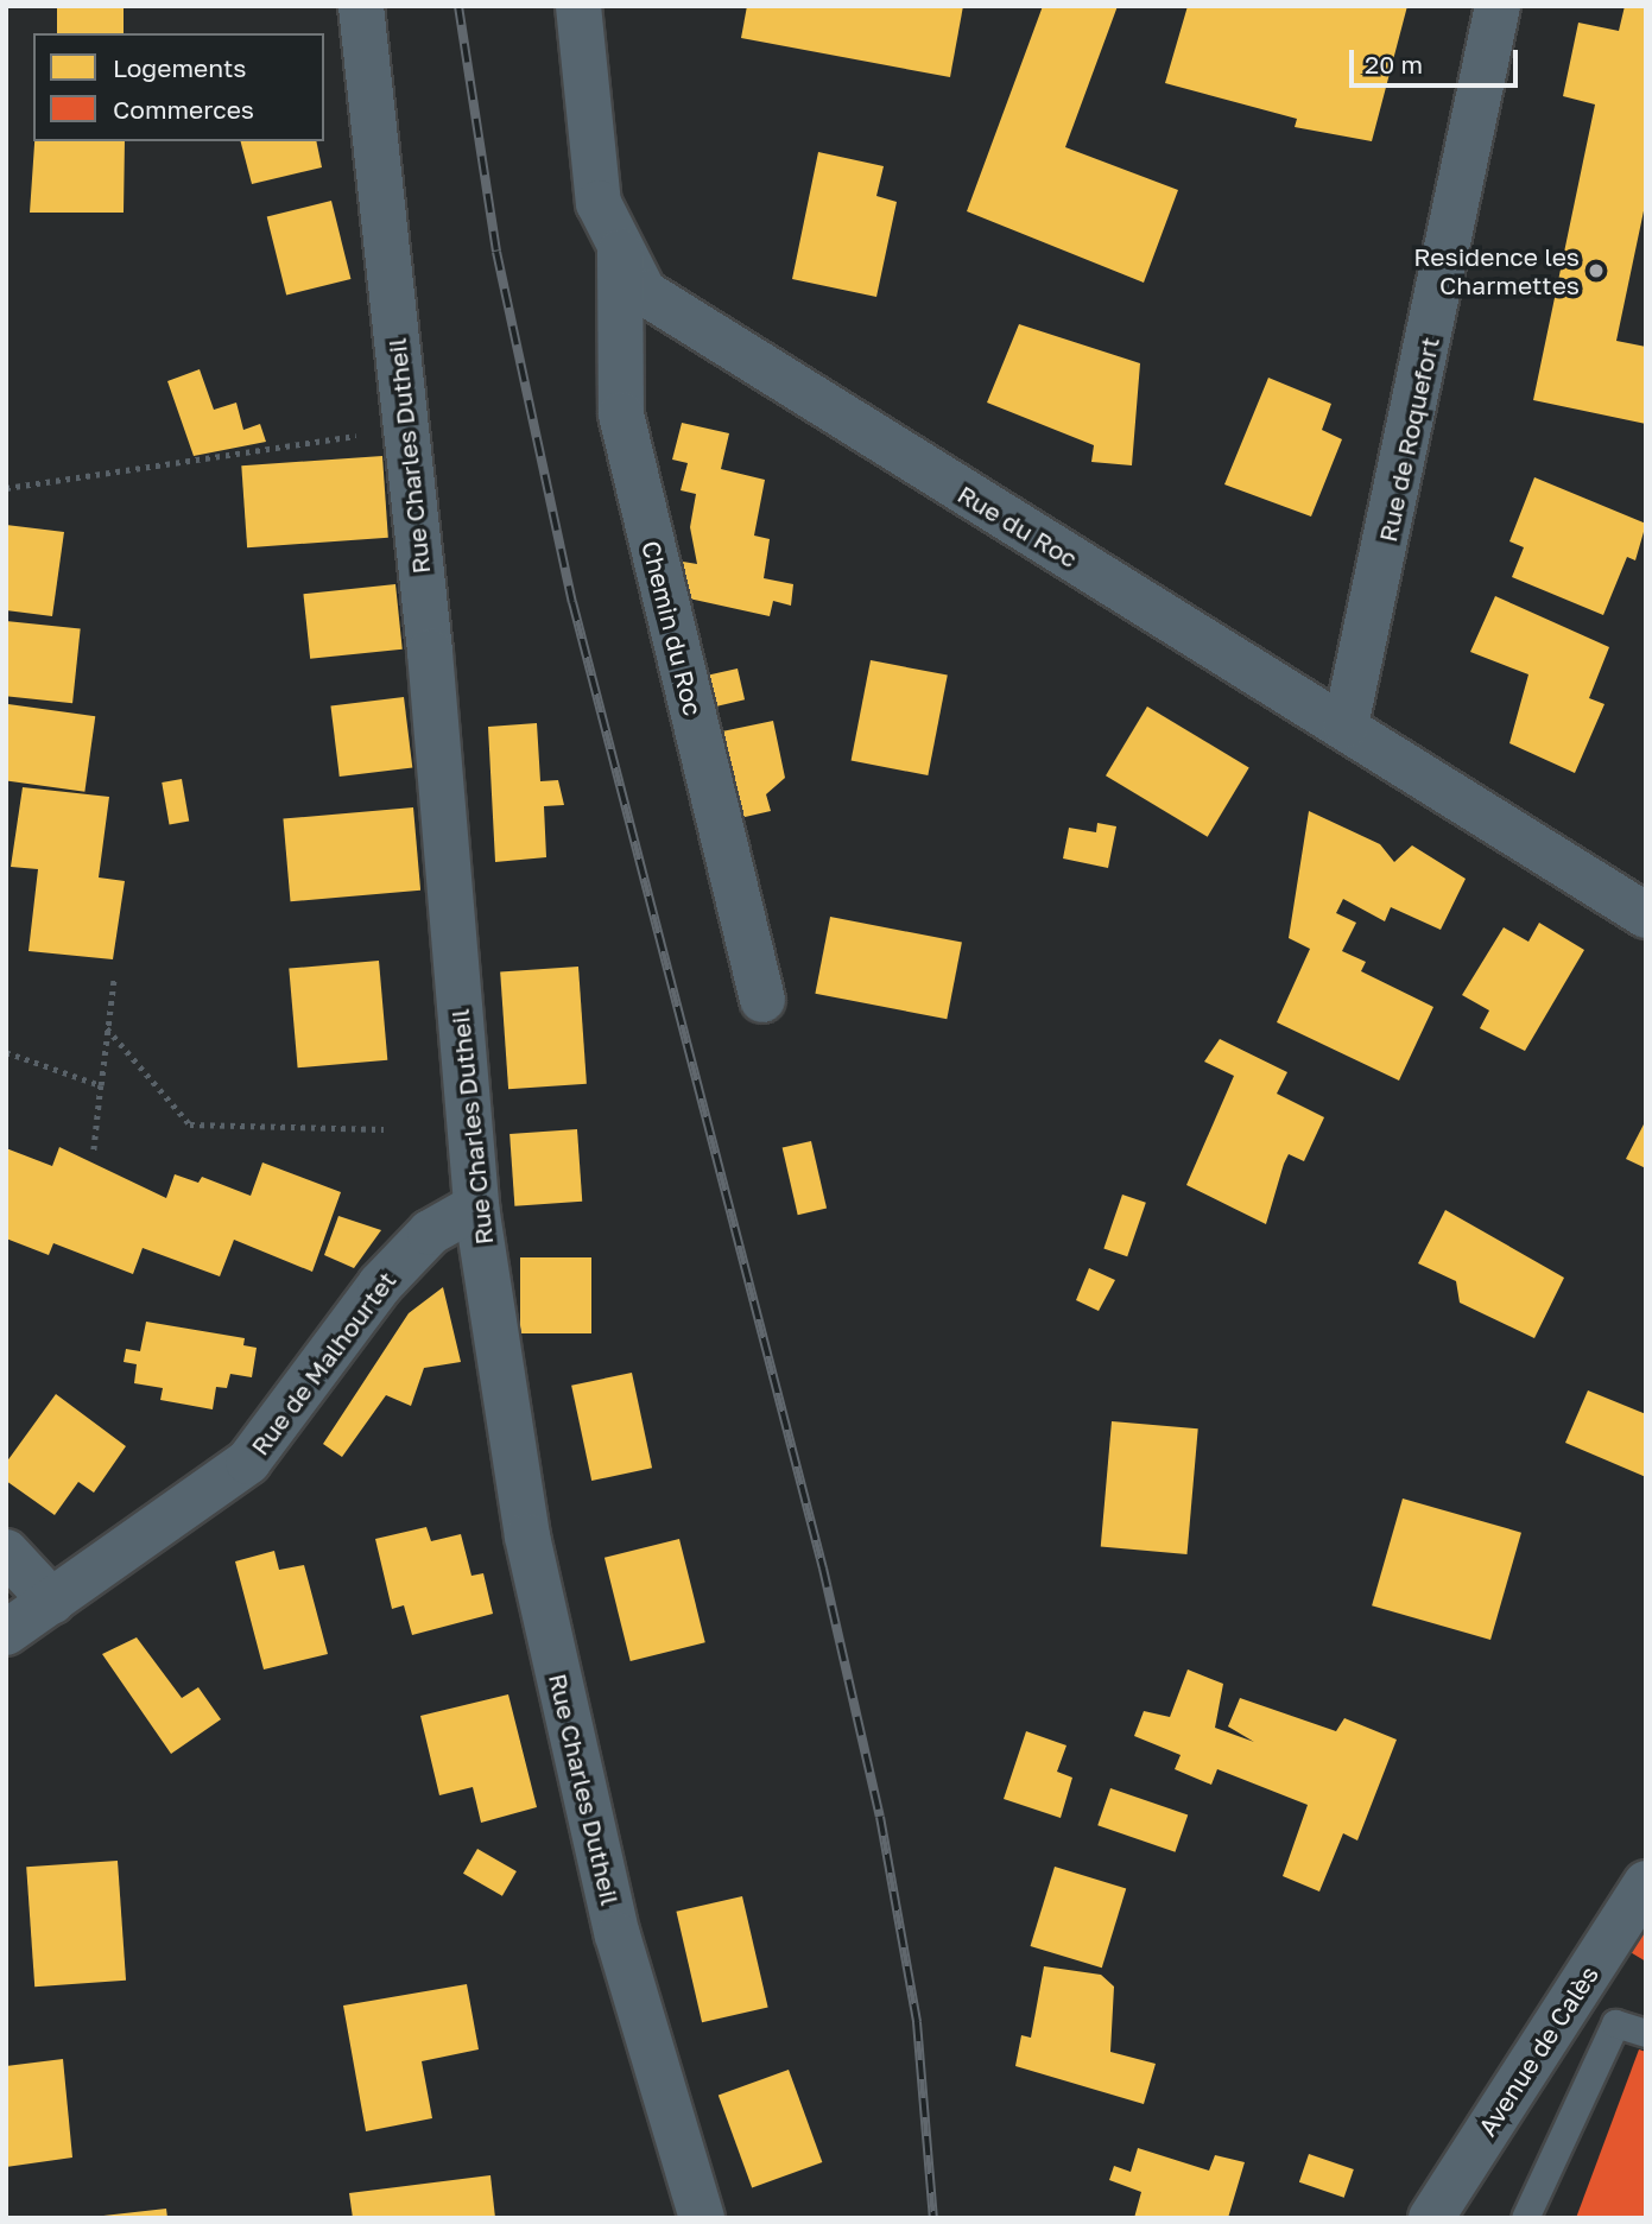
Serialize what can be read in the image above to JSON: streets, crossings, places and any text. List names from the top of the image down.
{
  "streets": {
    "street": [
      "Rue de Roquefort",
      "Rue Charles Dutheil",
      "Rue du Roc",
      "Chemin du Roc",
      "Rue de Malhourtet",
      "Avenue de Calès"
    ]
  },
  "crossings": [
    ["Rue de Roquefort", "Rue du Roc"],
    ["Rue Charles Dutheil", "Rue de Malhourtet"],
    ["Rue du Roc", "Chemin du Roc"]
  ],
  "places": ["Residence les Charmettes"],
  "legend": ["Logements", "Commerces"],
  "scale_bar": "20 m"
}
